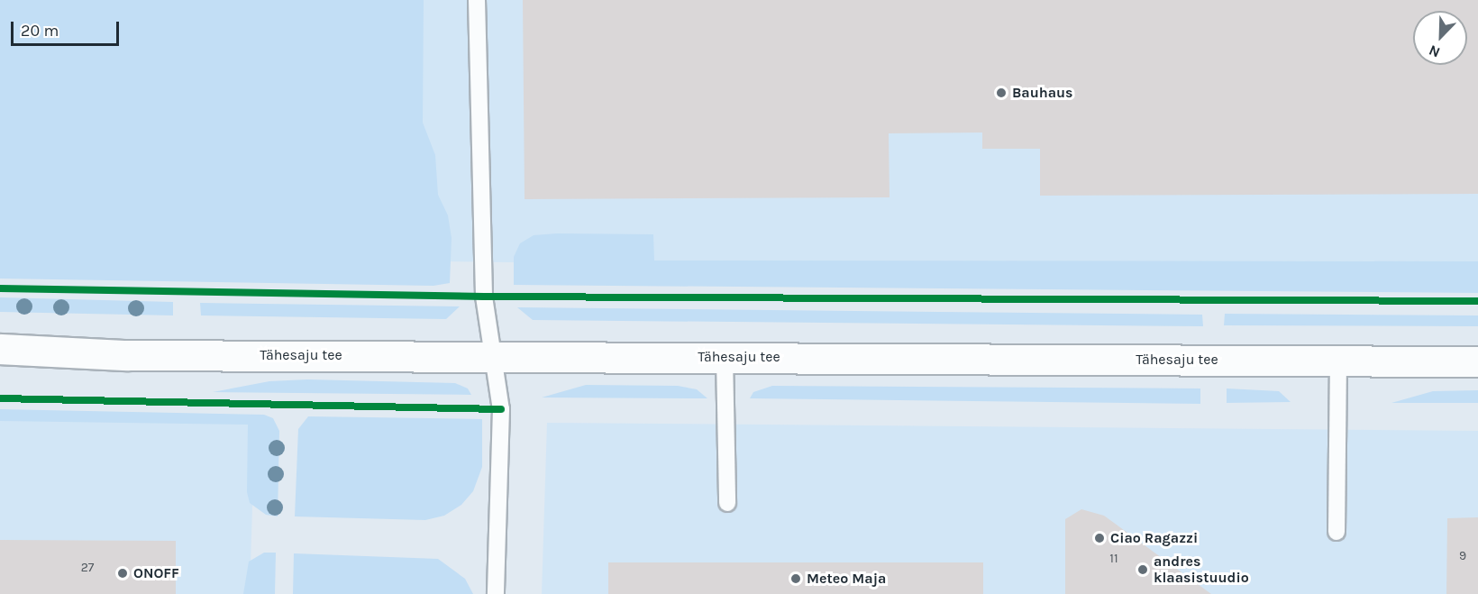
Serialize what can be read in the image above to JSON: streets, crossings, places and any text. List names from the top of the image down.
{
  "streets": {
    "street": ["Tähesaju tee"]
  },
  "places": [
    "Bauhaus",
    "Ciao Ragazzi",
    "andres klaasistuudio",
    "ONOFF",
    "Meteo Maja"
  ],
  "house_numbers": ["9", "11", "27"],
  "scale_bar": "20 m",
  "north": "bottom left"
}
